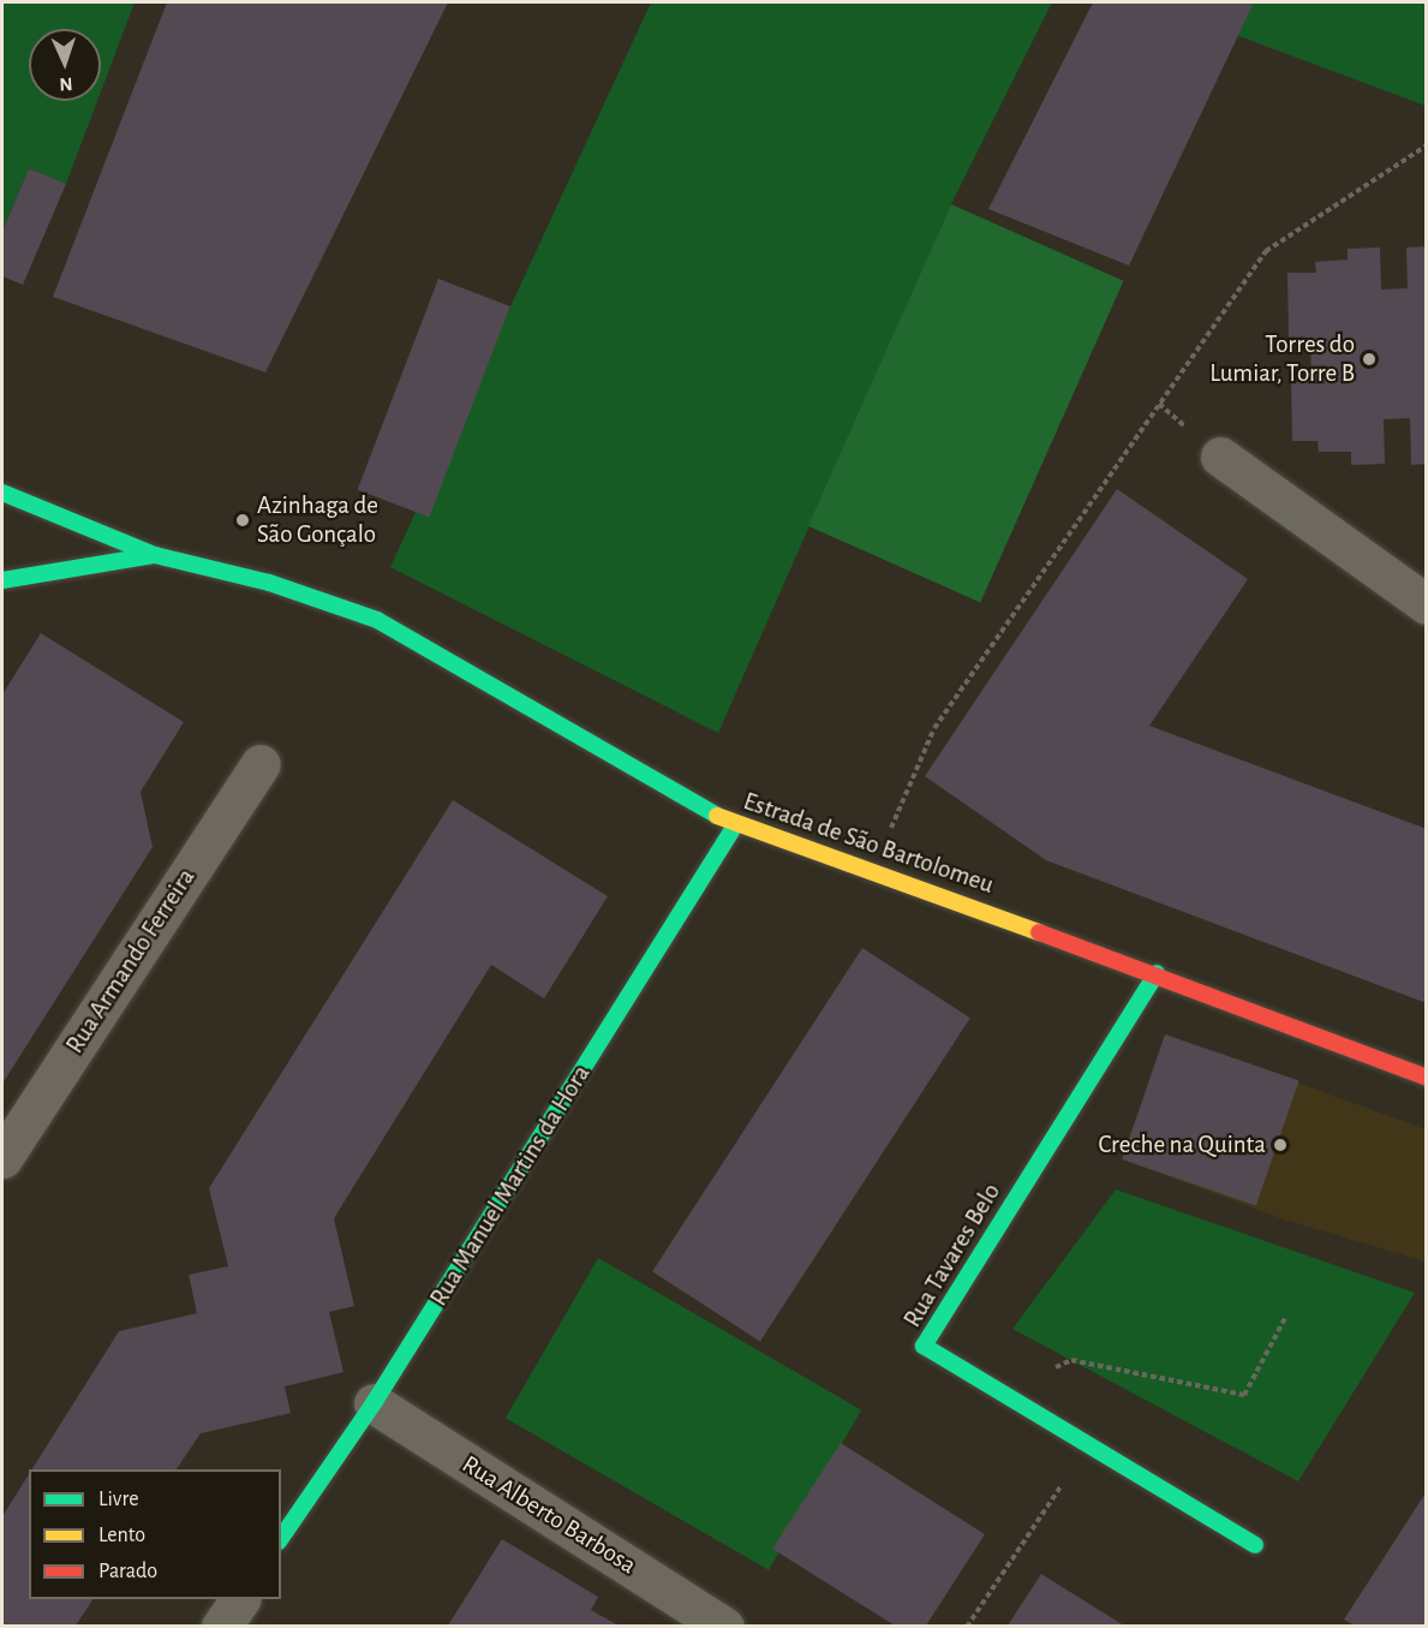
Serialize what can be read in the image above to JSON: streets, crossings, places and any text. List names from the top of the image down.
{
  "streets": {
    "street": [
      "Estrada de São Bartolomeu",
      "Rua Armando Ferreira",
      "Rua Manuel Martins da Hora",
      "Rua Tavares Belo",
      "Rua Alberto Barbosa"
    ]
  },
  "crossings": [
    ["Estrada de São Bartolomeu", "Rua Manuel Martins da Hora"],
    ["Estrada de São Bartolomeu", "Rua Tavares Belo"],
    ["Rua Manuel Martins da Hora", "Rua Alberto Barbosa"]
  ],
  "places": ["Torres do Lumiar, Torre B", "Azinhaga de São Gonçalo", "Creche na Quinta"],
  "legend": ["Livre", "Lento", "Parado"],
  "north": "bottom"
}
